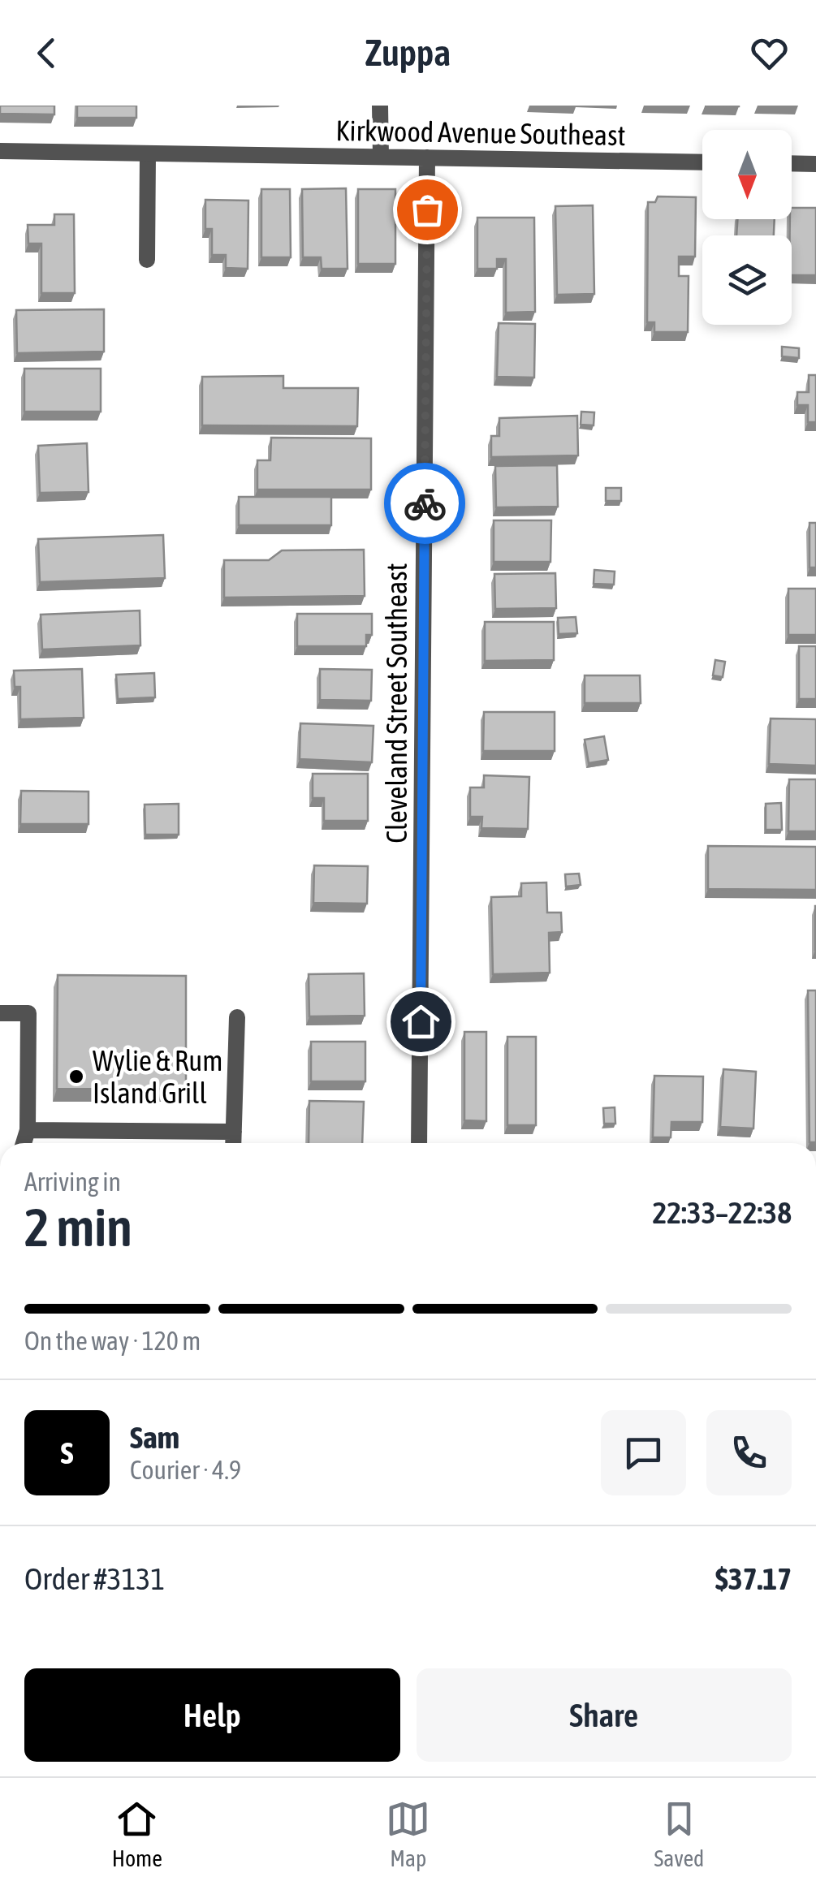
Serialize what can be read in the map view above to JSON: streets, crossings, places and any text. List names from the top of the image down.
{
  "streets": {
    "street": ["Kirkwood Avenue Southeast", "Cleveland Street Southeast"]
  },
  "crossings": [
    ["Kirkwood Avenue Southeast", "Cleveland Street Southeast"]
  ],
  "places": ["Wylie & Rum Island Grill"],
  "north": "bottom",
  "page": {
    "header": "Zuppa",
    "heading": ["2 min", "Arriving in", "22:33–22:38"],
    "panel": [
      "Sam",
      "Courier · 4.9",
      "Order #3131",
      "$37.17"
    ],
    "bar": "On the way · 120 m",
    "round": "S",
    "buttons": ["Help", "Share"],
    "tabs": ["Home", "Map", "Saved"]
  }
}
